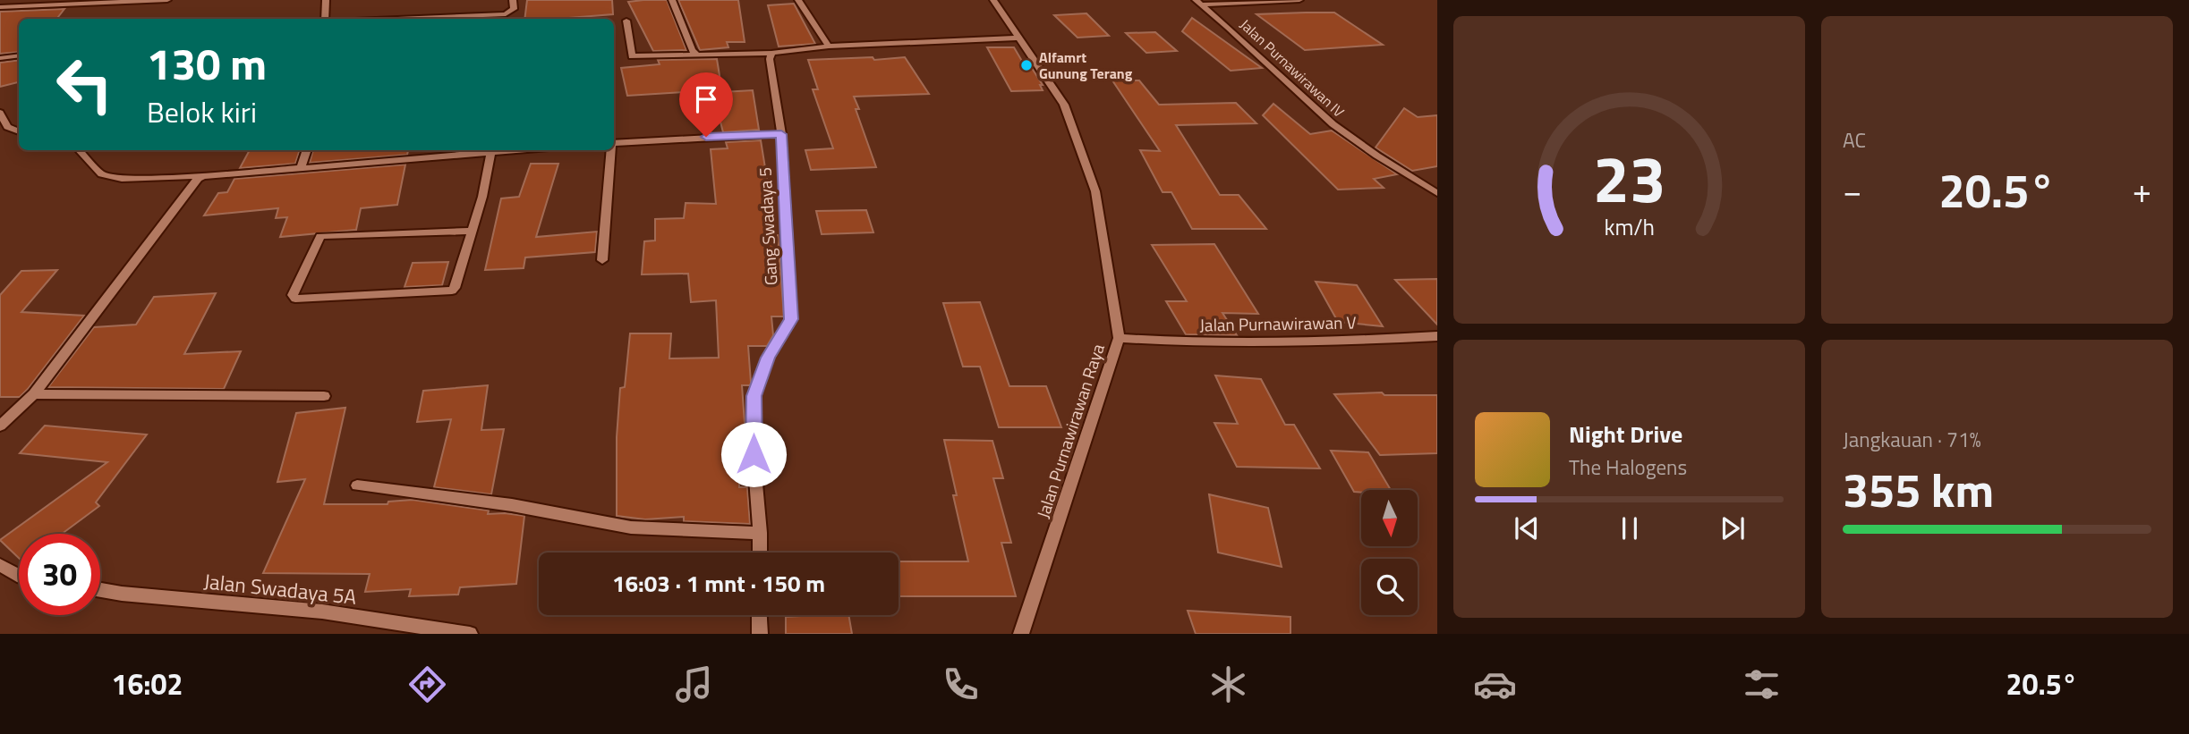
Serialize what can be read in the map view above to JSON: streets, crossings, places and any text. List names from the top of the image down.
{
  "streets": {
    "street": [
      "Jalan Purnawirawan IV",
      "Gang Swadaya 5",
      "Jalan Purnawirawan V",
      "Jalan Purnawirawan Raya",
      "Jalan Swadaya 5A"
    ]
  },
  "crossings": [
    ["Jalan Purnawirawan V", "Jalan Purnawirawan Raya"]
  ],
  "places": ["Alfamrt Gunung Terang"],
  "north": "bottom",
  "page": {
    "tile": [
      "AC",
      ["Jangkauan · 71%", "355 km"]
    ],
    "turn": ["130 m", "Belok kiri"],
    "heat": ["−", "20.5°", "+"],
    "song": ["Night Drive", "The Halogens"],
    "limit": "30",
    "trip": "16:03 · 1 mnt · 150 m",
    "tabs": ["16:02", "20.5°"],
    "gauge": ["23", "km/h"]
  }
}
